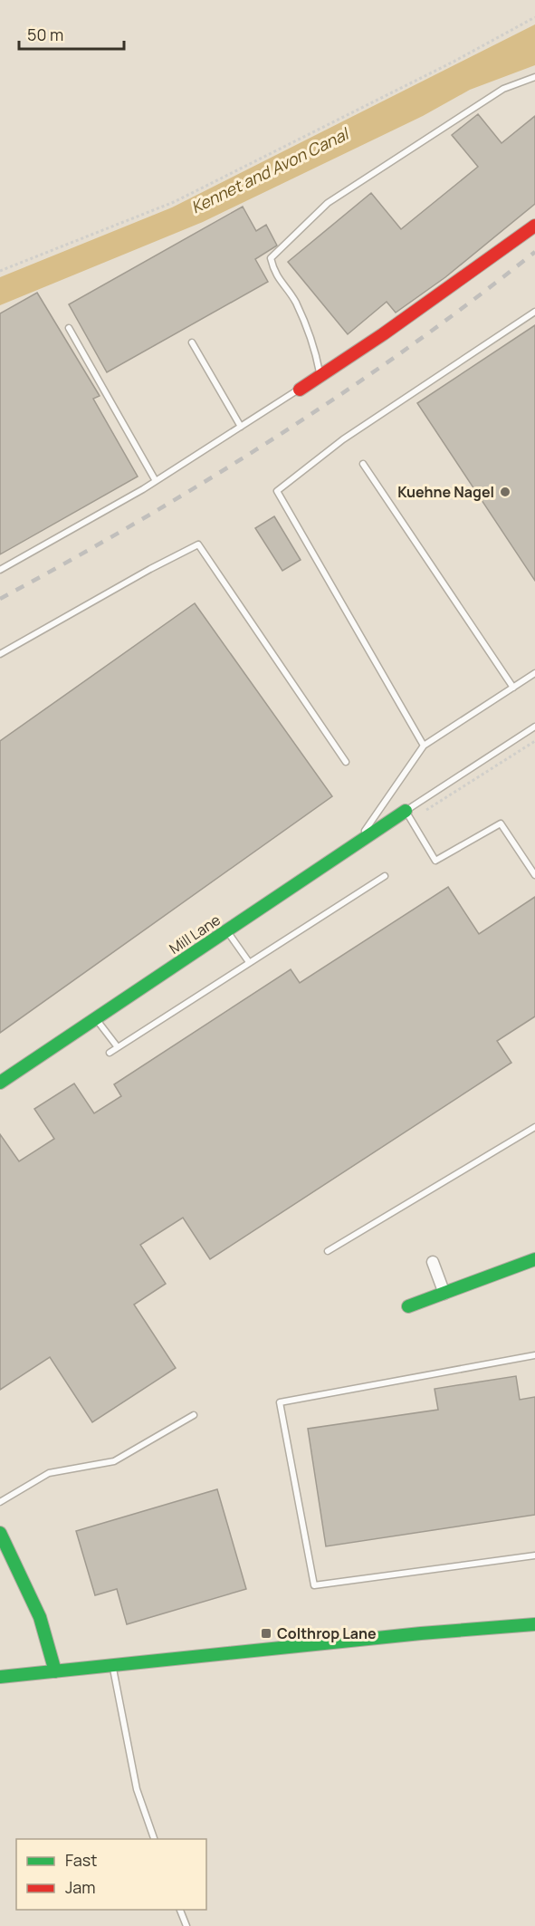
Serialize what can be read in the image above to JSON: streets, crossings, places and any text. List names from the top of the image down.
{
  "streets": {
    "street": ["Mill Lane"]
  },
  "water": ["Kennet and Avon Canal"],
  "places": {
    "other": ["Kuehne Nagel"],
    "transit": ["Colthrop Lane"]
  },
  "legend": ["Fast", "Jam"],
  "scale_bar": "50 m"
}
